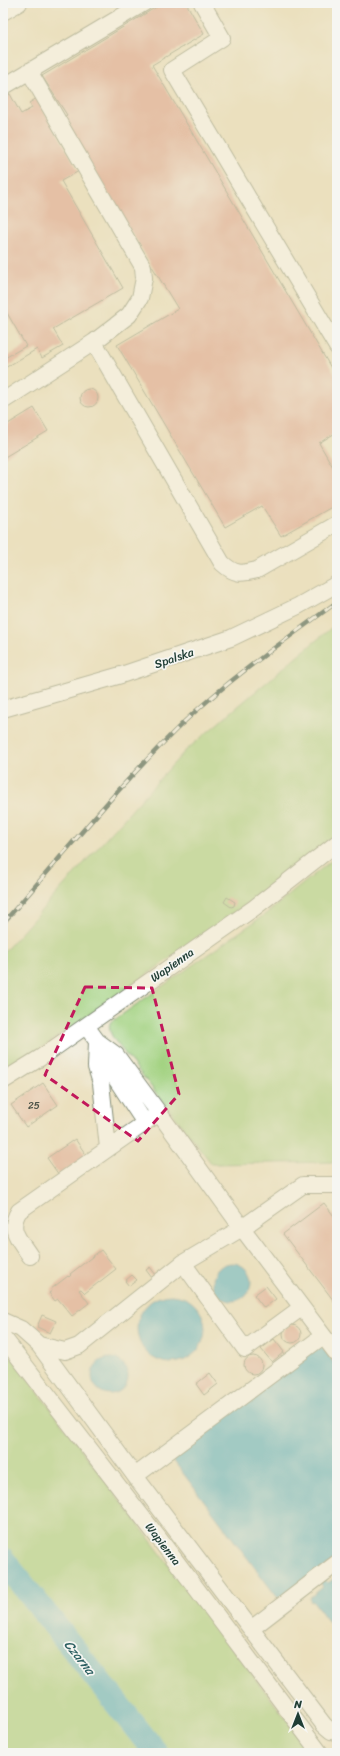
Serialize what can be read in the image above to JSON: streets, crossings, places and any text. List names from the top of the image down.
{
  "streets": {
    "street": ["Spalska", "Wapienna"]
  },
  "water": ["Czarna"],
  "house_numbers": ["25"],
  "north": "top"
}
